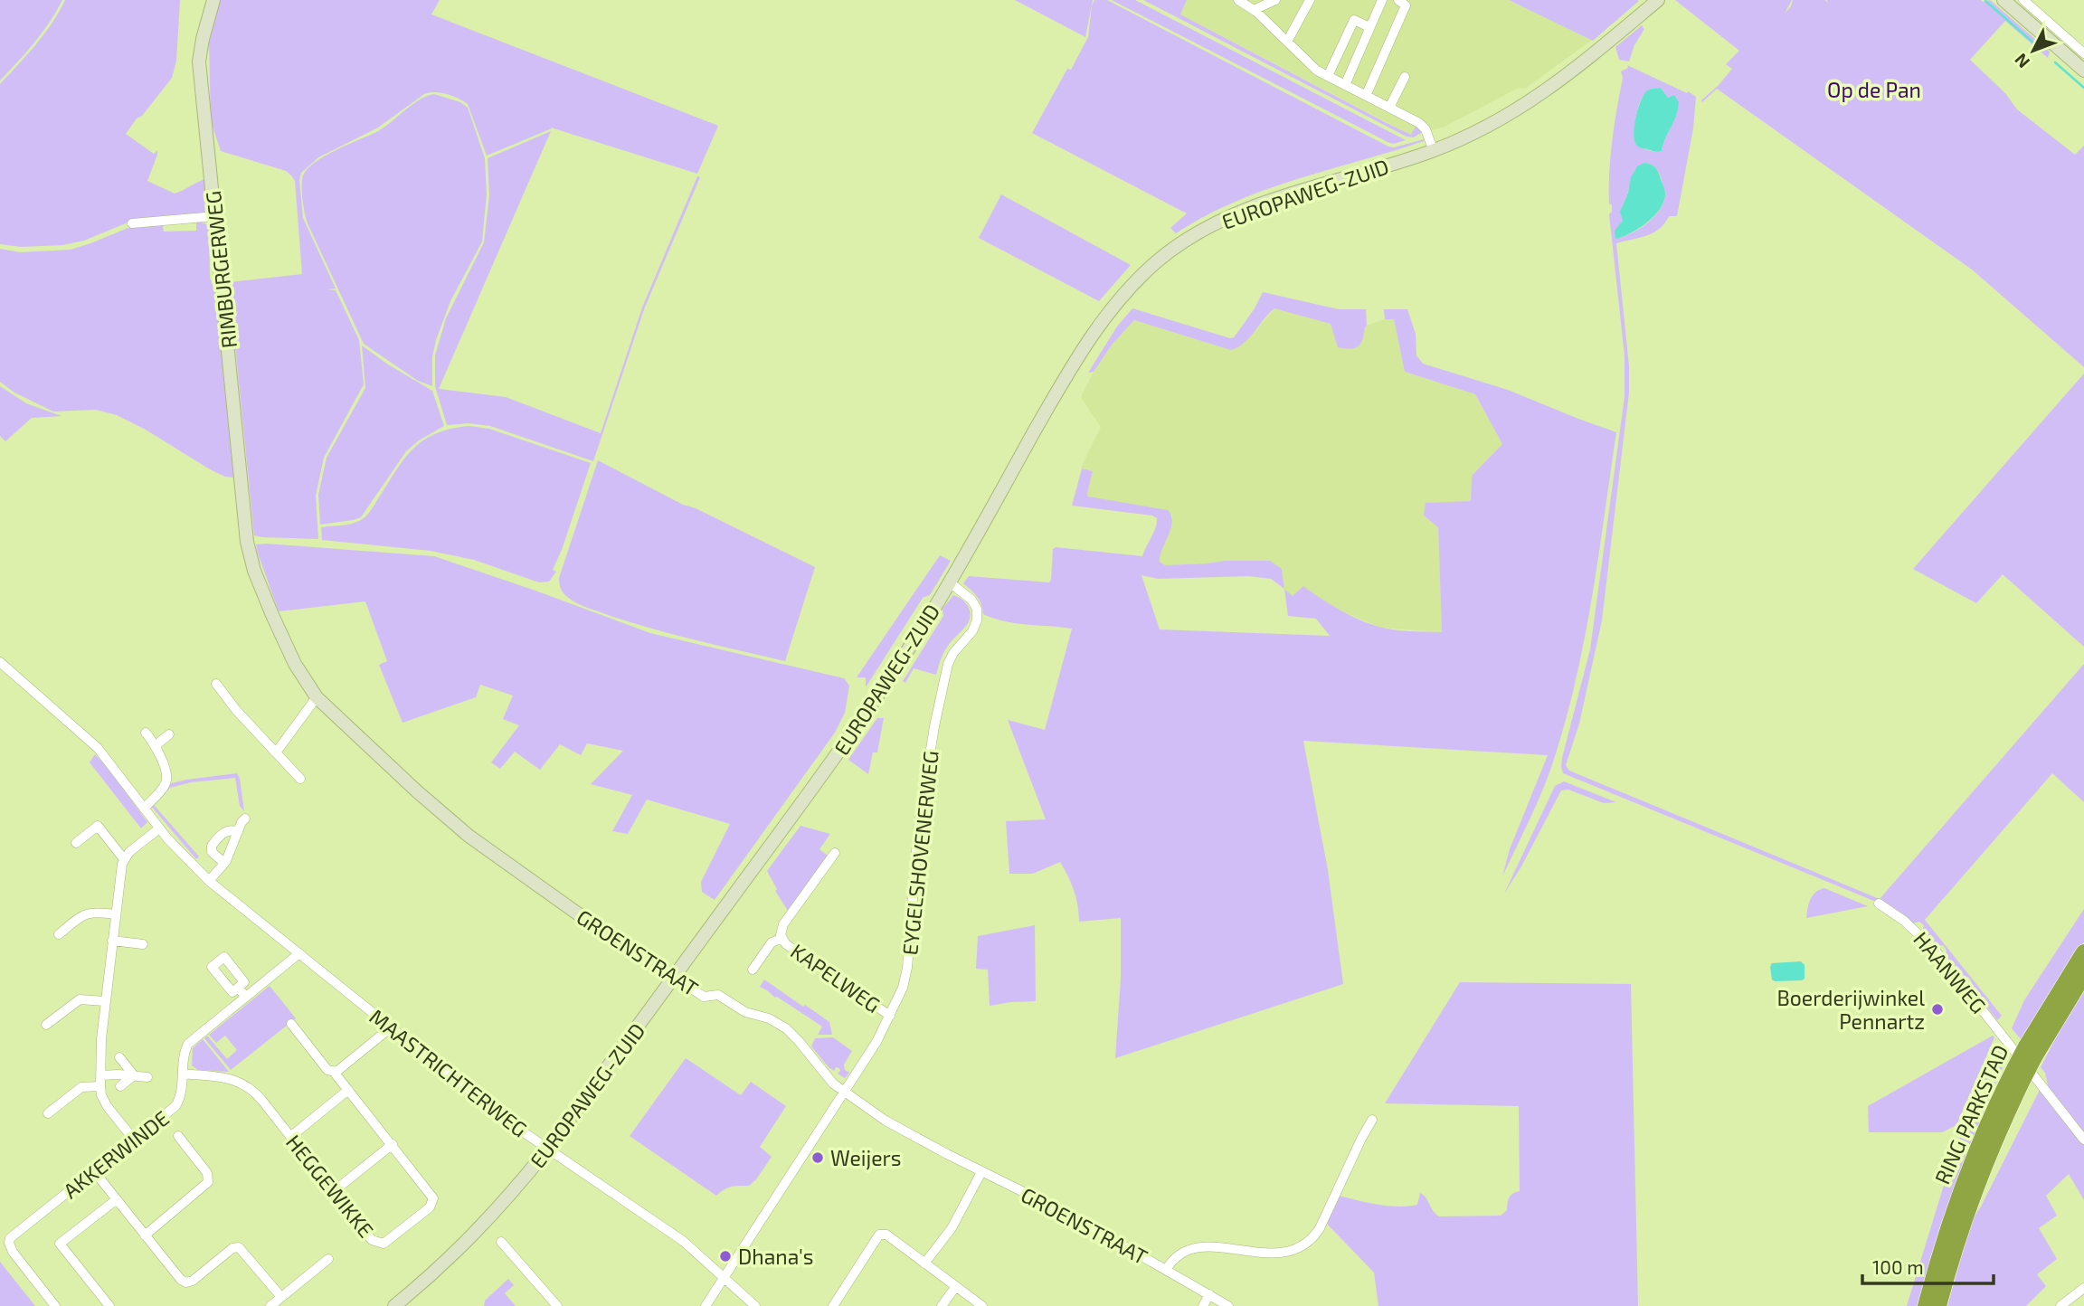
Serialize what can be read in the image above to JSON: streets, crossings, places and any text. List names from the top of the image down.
{
  "streets": {
    "highway": ["RING PARKSTAD"],
    "street": [
      "EUROPAWEG-ZUID",
      "RIMBURGERWEG",
      "EYGELSHOVENERWEG",
      "GROENSTRAAT",
      "HAANWEG",
      "KAPELWEG",
      "MAASTRICHTERWEG",
      "AKKERWINDE",
      "HEGGEWIKKE"
    ]
  },
  "crossings": [
    ["EUROPAWEG-ZUID", "EYGELSHOVENERWEG"],
    ["EUROPAWEG-ZUID", "GROENSTRAAT"],
    ["EUROPAWEG-ZUID", "MAASTRICHTERWEG"],
    ["RIMBURGERWEG", "GROENSTRAAT"],
    ["EYGELSHOVENERWEG", "GROENSTRAAT"],
    ["EYGELSHOVENERWEG", "KAPELWEG"],
    ["EYGELSHOVENERWEG", "MAASTRICHTERWEG"],
    ["MAASTRICHTERWEG", "AKKERWINDE"],
    ["AKKERWINDE", "HEGGEWIKKE"]
  ],
  "parks": ["Op de Pan"],
  "places": ["Boerderijwinkel Pennartz", "Weijers", "Dhana's"],
  "scale_bar": "100 m",
  "north": "bottom left"
}
